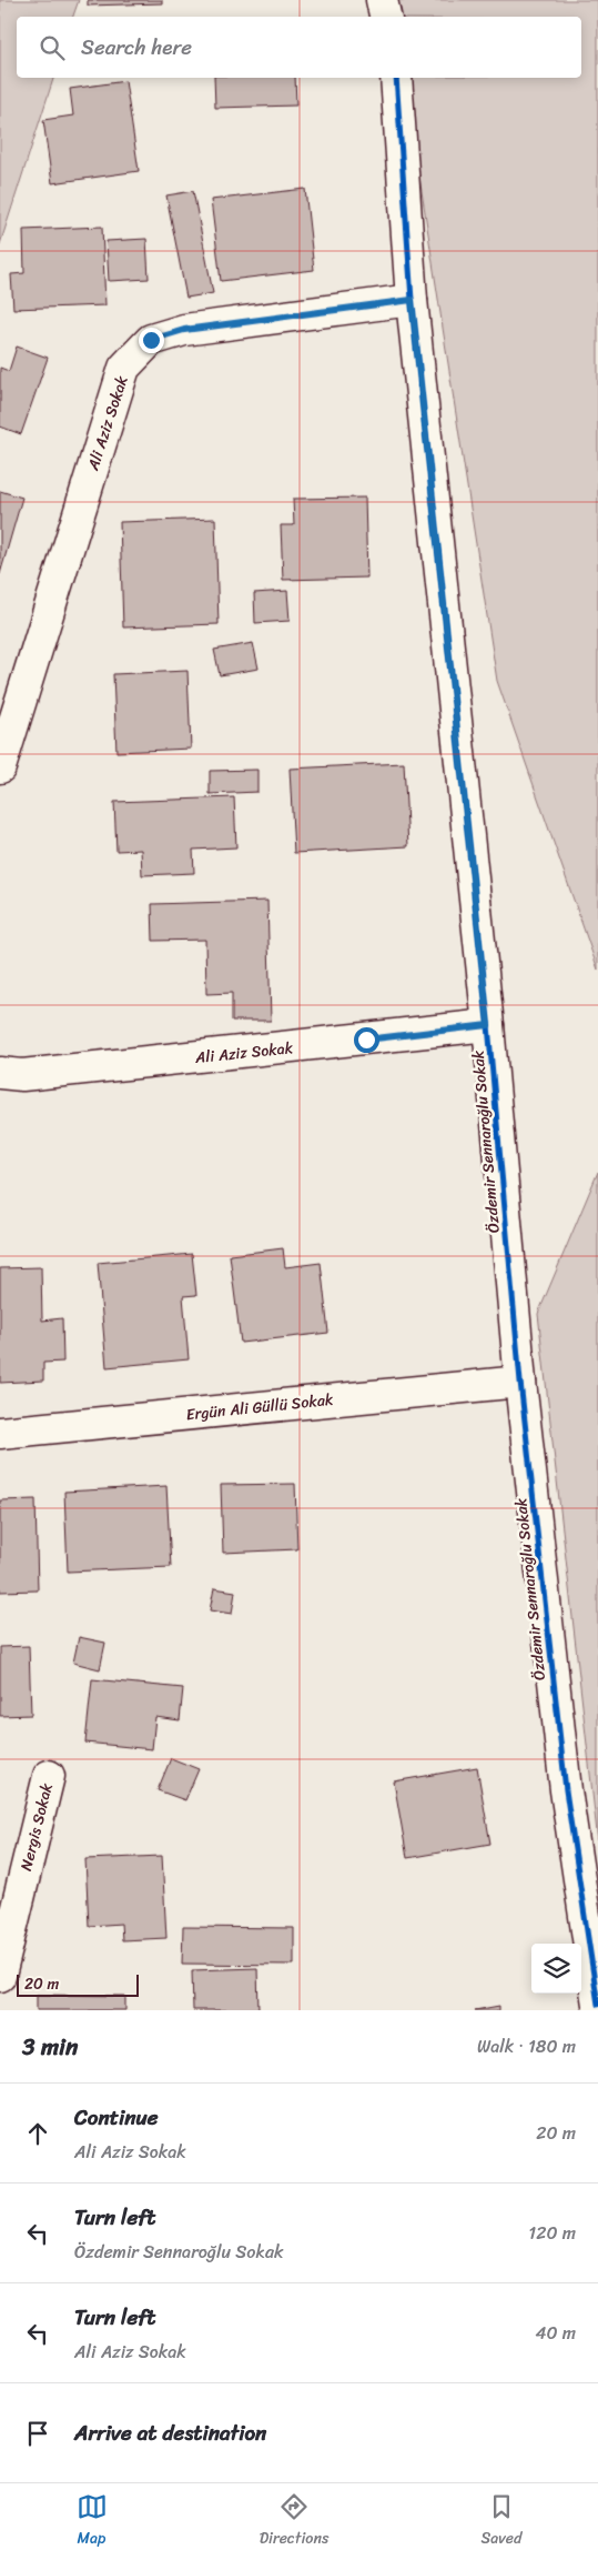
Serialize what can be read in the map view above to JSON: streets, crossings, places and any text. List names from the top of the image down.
{
  "streets": {
    "street": [
      "Ali Aziz Sokak",
      "Özdemir Sennaroğlu Sokak",
      "Ergün Ali Güllü Sokak",
      "Nergis Sokak"
    ]
  },
  "crossings": [
    ["Ali Aziz Sokak", "Özdemir Sennaroğlu Sokak"],
    ["Özdemir Sennaroğlu Sokak", "Ergün Ali Güllü Sokak"]
  ],
  "scale_bar": "20 m",
  "page": {
    "search": "Search here",
    "scale": "20 m",
    "heading": ["3 min", "Walk · 180 m"],
    "list": [
      ["Continue", "Ali Aziz Sokak", "20 m"],
      ["Turn left", "Özdemir Sennaroğlu Sokak", "120 m"],
      ["Turn left", "Ali Aziz Sokak", "40 m"],
      "Arrive at destination"
    ],
    "nav": ["Map", "Directions", "Saved"]
  }
}
